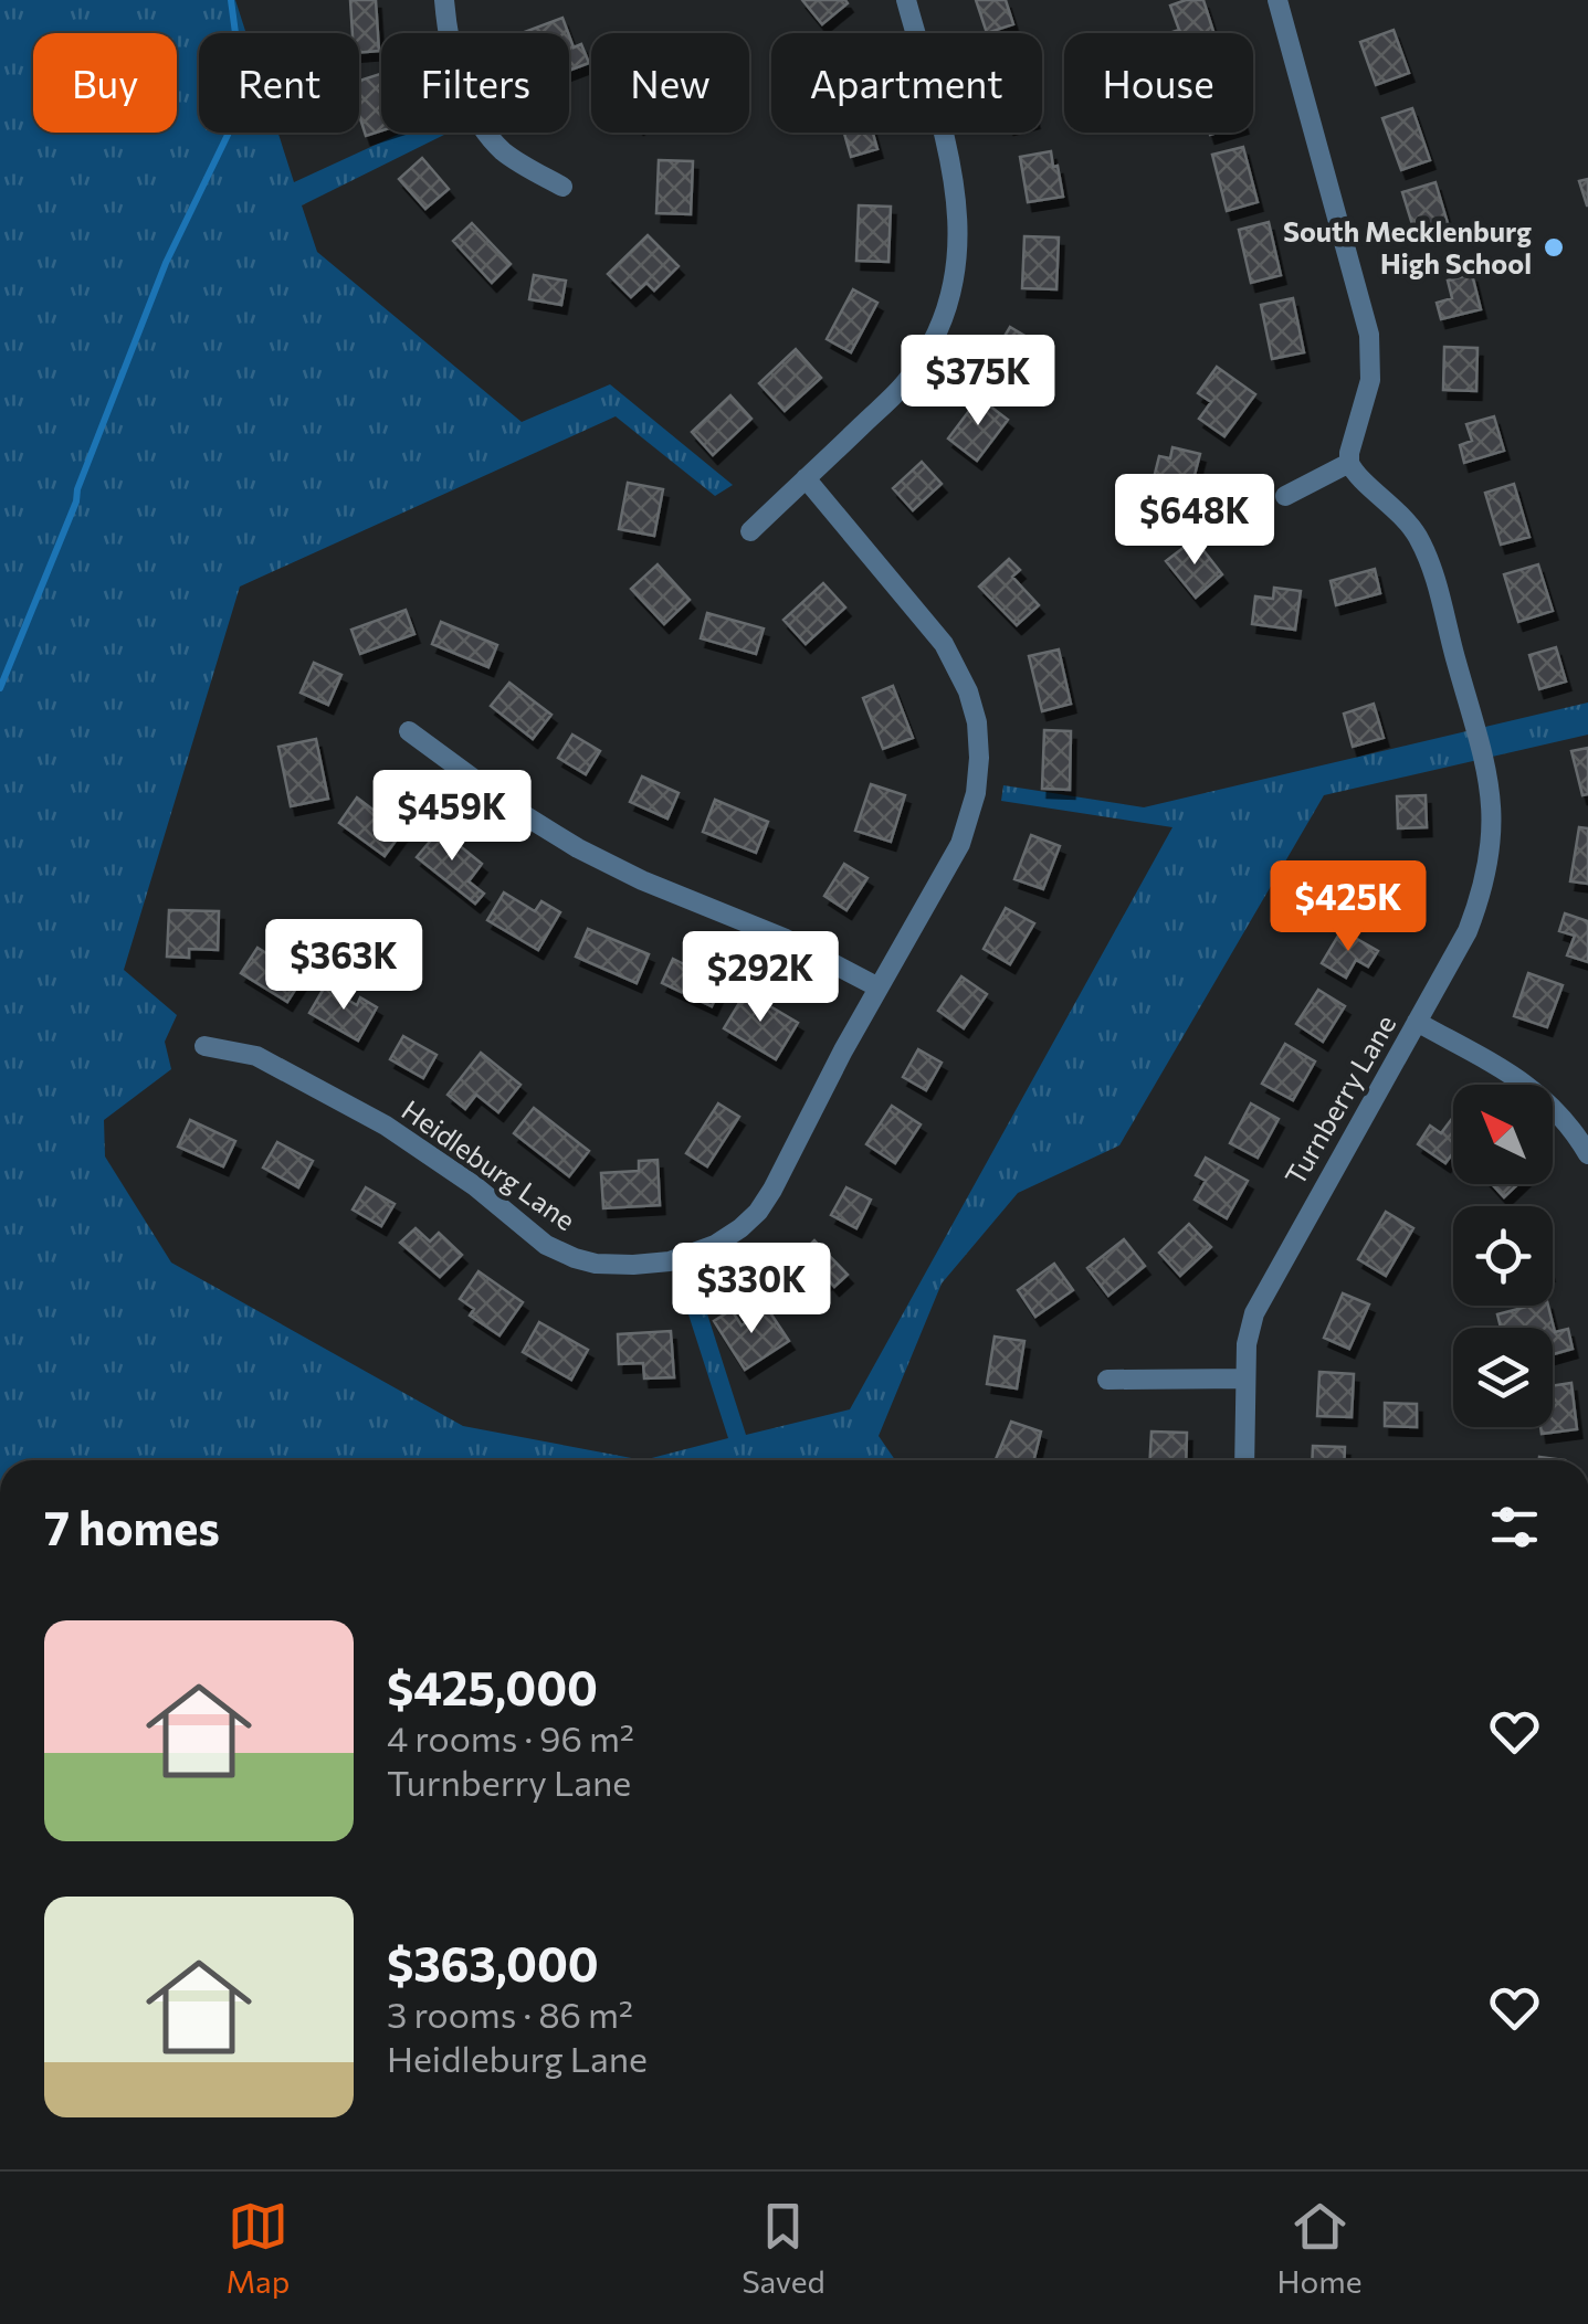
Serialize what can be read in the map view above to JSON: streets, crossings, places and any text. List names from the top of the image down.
{
  "streets": {
    "street": ["Turnberry Lane", "Heidleburg Lane"]
  },
  "places": ["South Mecklenburg High School"],
  "north": "top left",
  "page": {
    "chip": [
      "Buy",
      "Rent",
      "Filters",
      "New",
      "Apartment",
      "House"
    ],
    "price": [
      "$375K",
      "$648K",
      "$459K",
      "$425K",
      "$363K",
      "$292K",
      "$330K"
    ],
    "heading": "7 homes",
    "list": [
      {
        "name": "$425,000",
        "note": "4 rooms · 96 m² · Turnberry Lane"
      },
      {
        "name": "$363,000",
        "note": "3 rooms · 86 m² · Heidleburg Lane"
      }
    ],
    "tabs": ["Map", "Saved", "Home"]
  }
}
